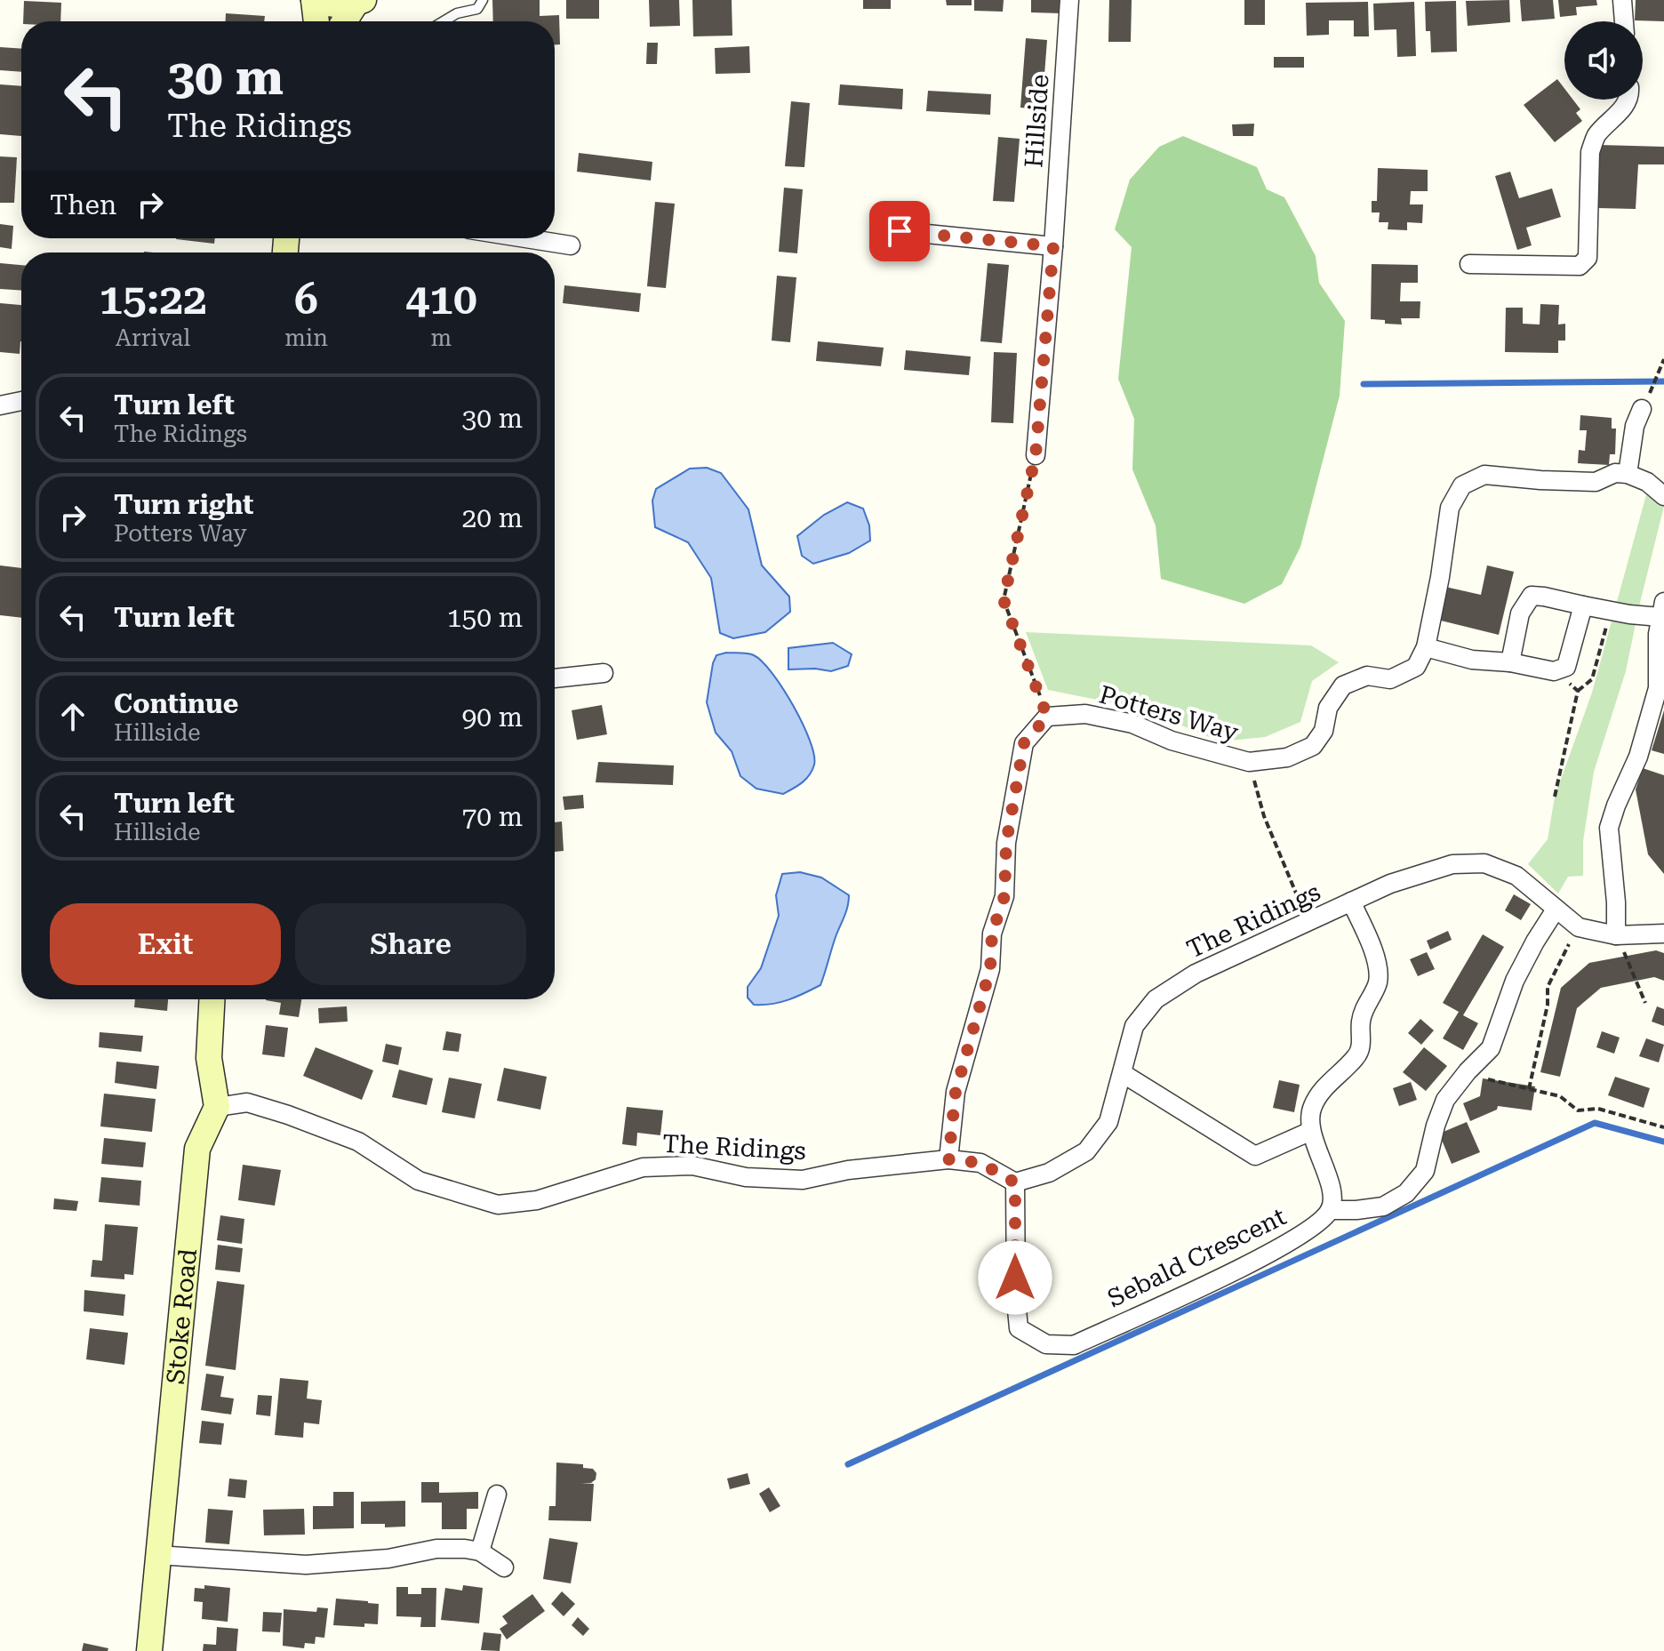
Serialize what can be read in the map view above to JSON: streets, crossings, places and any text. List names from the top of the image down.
{
  "streets": {
    "street": [
      "Hillside",
      "Potters Way",
      "The Ridings",
      "Sebald Crescent",
      "Stoke Road"
    ]
  },
  "crossings": [
    ["The Ridings", "Sebald Crescent"],
    ["The Ridings", "Stoke Road"]
  ],
  "page": {
    "turn": ["30 m", "The Ridings"],
    "then": "Then",
    "eta": [
      "15:22",
      "Arrival",
      "6",
      "min",
      "410",
      "m"
    ],
    "list": [
      {
        "name": "Turn left",
        "note": "The Ridings",
        "value": "30 m"
      },
      {
        "name": "Turn right",
        "note": "Potters Way",
        "value": "20 m"
      },
      {
        "name": "Turn left",
        "value": "150 m"
      },
      {
        "name": "Continue",
        "note": "Hillside",
        "value": "90 m"
      },
      {
        "name": "Turn left",
        "note": "Hillside",
        "value": "70 m"
      }
    ],
    "buttons": ["Exit", "Share"]
  }
}
